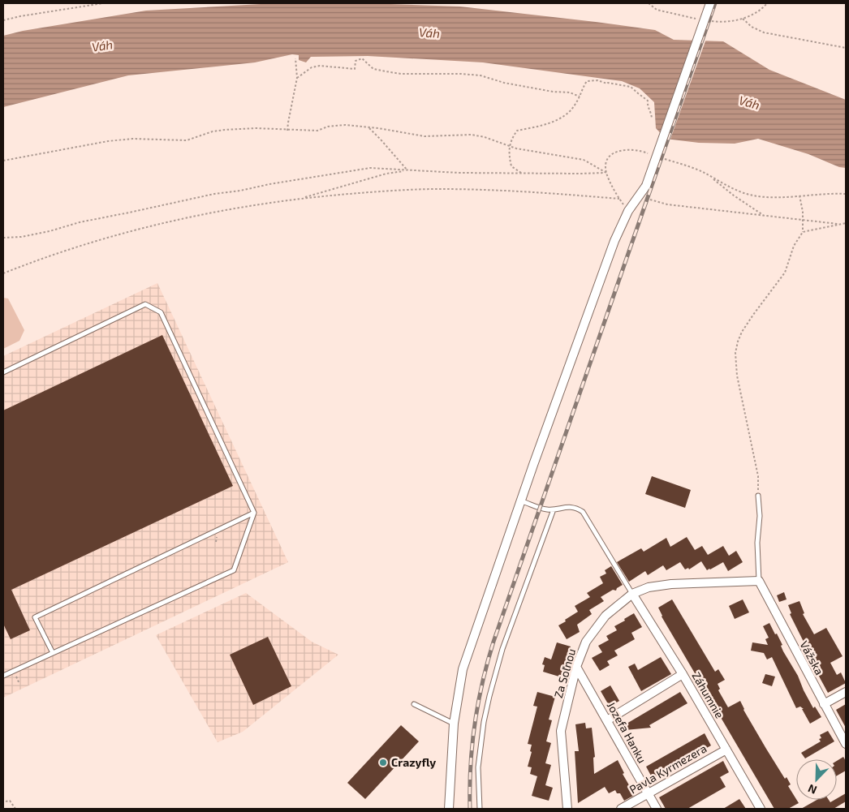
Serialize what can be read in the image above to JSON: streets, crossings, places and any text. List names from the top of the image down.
{
  "streets": {
    "street": [
      "Vážska",
      "Za Soľnou",
      "Záhumnie",
      "Jozefa Hanku",
      "Pavla Kyrmezera"
    ]
  },
  "crossings": [
    ["Vážska", "Za Soľnou"],
    ["Za Soľnou", "Záhumnie"],
    ["Za Soľnou", "Jozefa Hanku"],
    ["Záhumnie", "Pavla Kyrmezera"],
    ["Jozefa Hanku", "Pavla Kyrmezera"]
  ],
  "water": ["Váh"],
  "places": ["Crazyfly"],
  "north": "bottom left"
}
